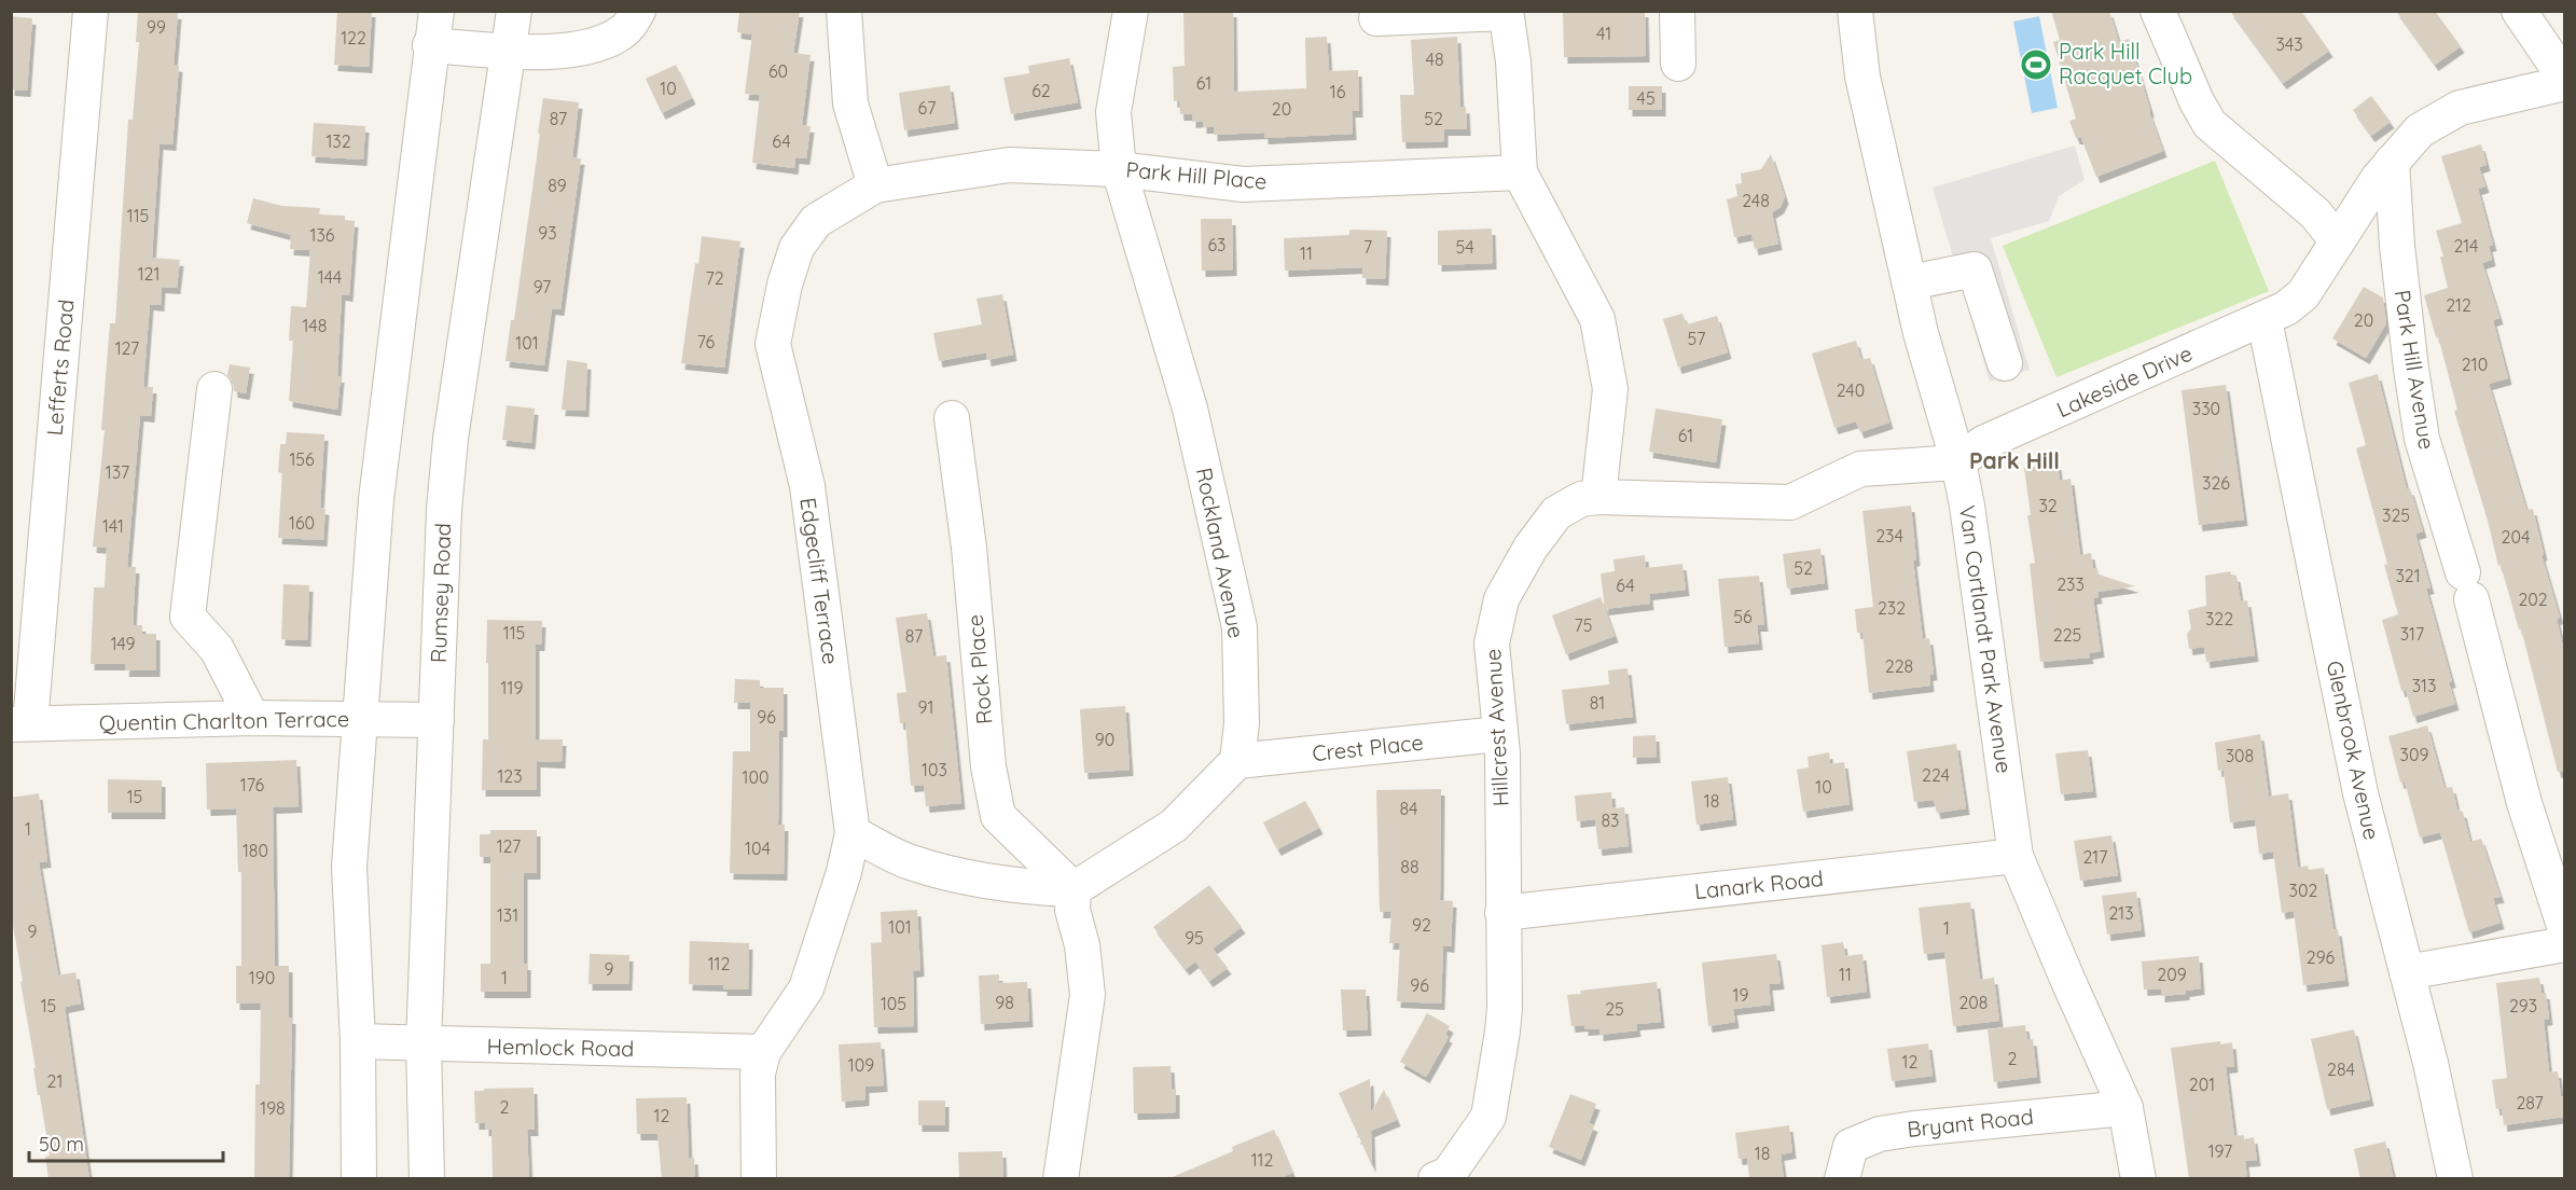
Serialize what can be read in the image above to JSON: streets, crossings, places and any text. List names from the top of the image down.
{
  "streets": {
    "street": [
      "Park Hill Place",
      "Lefferts Road",
      "Park Hill Avenue",
      "Lakeside Drive",
      "Rockland Avenue",
      "Edgecliff Terrace",
      "Rumsey Road",
      "Van Cortlandt Park Avenue",
      "Rock Place",
      "Quentin Charlton Terrace",
      "Hillcrest Avenue",
      "Crest Place",
      "Glenbrook Avenue",
      "Lanark Road",
      "Hemlock Road",
      "Bryant Road"
    ]
  },
  "crossings": [
    ["Park Hill Place", "Rockland Avenue"],
    ["Park Hill Place", "Edgecliff Terrace"],
    ["Lefferts Road", "Quentin Charlton Terrace"],
    ["Park Hill Avenue", "Lakeside Drive"],
    ["Lakeside Drive", "Van Cortlandt Park Avenue"],
    ["Lakeside Drive", "Glenbrook Avenue"],
    ["Rockland Avenue", "Crest Place"],
    ["Edgecliff Terrace", "Hemlock Road"],
    ["Rumsey Road", "Quentin Charlton Terrace"],
    ["Rumsey Road", "Hemlock Road"],
    ["Van Cortlandt Park Avenue", "Lanark Road"],
    ["Van Cortlandt Park Avenue", "Bryant Road"],
    ["Hillcrest Avenue", "Crest Place"],
    ["Hillcrest Avenue", "Lanark Road"]
  ],
  "districts": ["Park Hill"],
  "places": {
    "sports": ["Park Hill Racquet Club"]
  },
  "house_numbers": [
    "99",
    "41",
    "122",
    "343",
    "48",
    "60",
    "61",
    "10",
    "62",
    "16",
    "45",
    "67",
    "20",
    "87",
    "52",
    "132",
    "64",
    "89",
    "248",
    "115",
    "93",
    "136",
    "63",
    "214",
    "7",
    "54",
    "11",
    "121",
    "144",
    "72",
    "97",
    "212",
    "20",
    "148",
    "57",
    "76",
    "101",
    "127",
    "210",
    "240",
    "330",
    "61",
    "156",
    "137",
    "326",
    "32",
    "325",
    "160",
    "141",
    "234",
    "204",
    "52",
    "321",
    "233",
    "64",
    "202",
    "232",
    "56",
    "322",
    "75",
    "115",
    "317",
    "225",
    "87",
    "149",
    "228",
    "313",
    "119",
    "81",
    "91",
    "96",
    "90",
    "309",
    "308",
    "103",
    "224",
    "123",
    "100",
    "176",
    "10",
    "15",
    "18",
    "84",
    "83",
    "1",
    "127",
    "104",
    "180",
    "217",
    "88",
    "302",
    "213",
    "131",
    "92",
    "101",
    "1",
    "9",
    "95",
    "296",
    "112",
    "9",
    "11",
    "209",
    "190",
    "1",
    "96",
    "19",
    "98",
    "208",
    "105",
    "15",
    "293",
    "25",
    "2",
    "12",
    "109",
    "284",
    "21",
    "201",
    "287",
    "2",
    "198",
    "12",
    "197",
    "18",
    "112"
  ],
  "scale_bar": "50 m"
}
